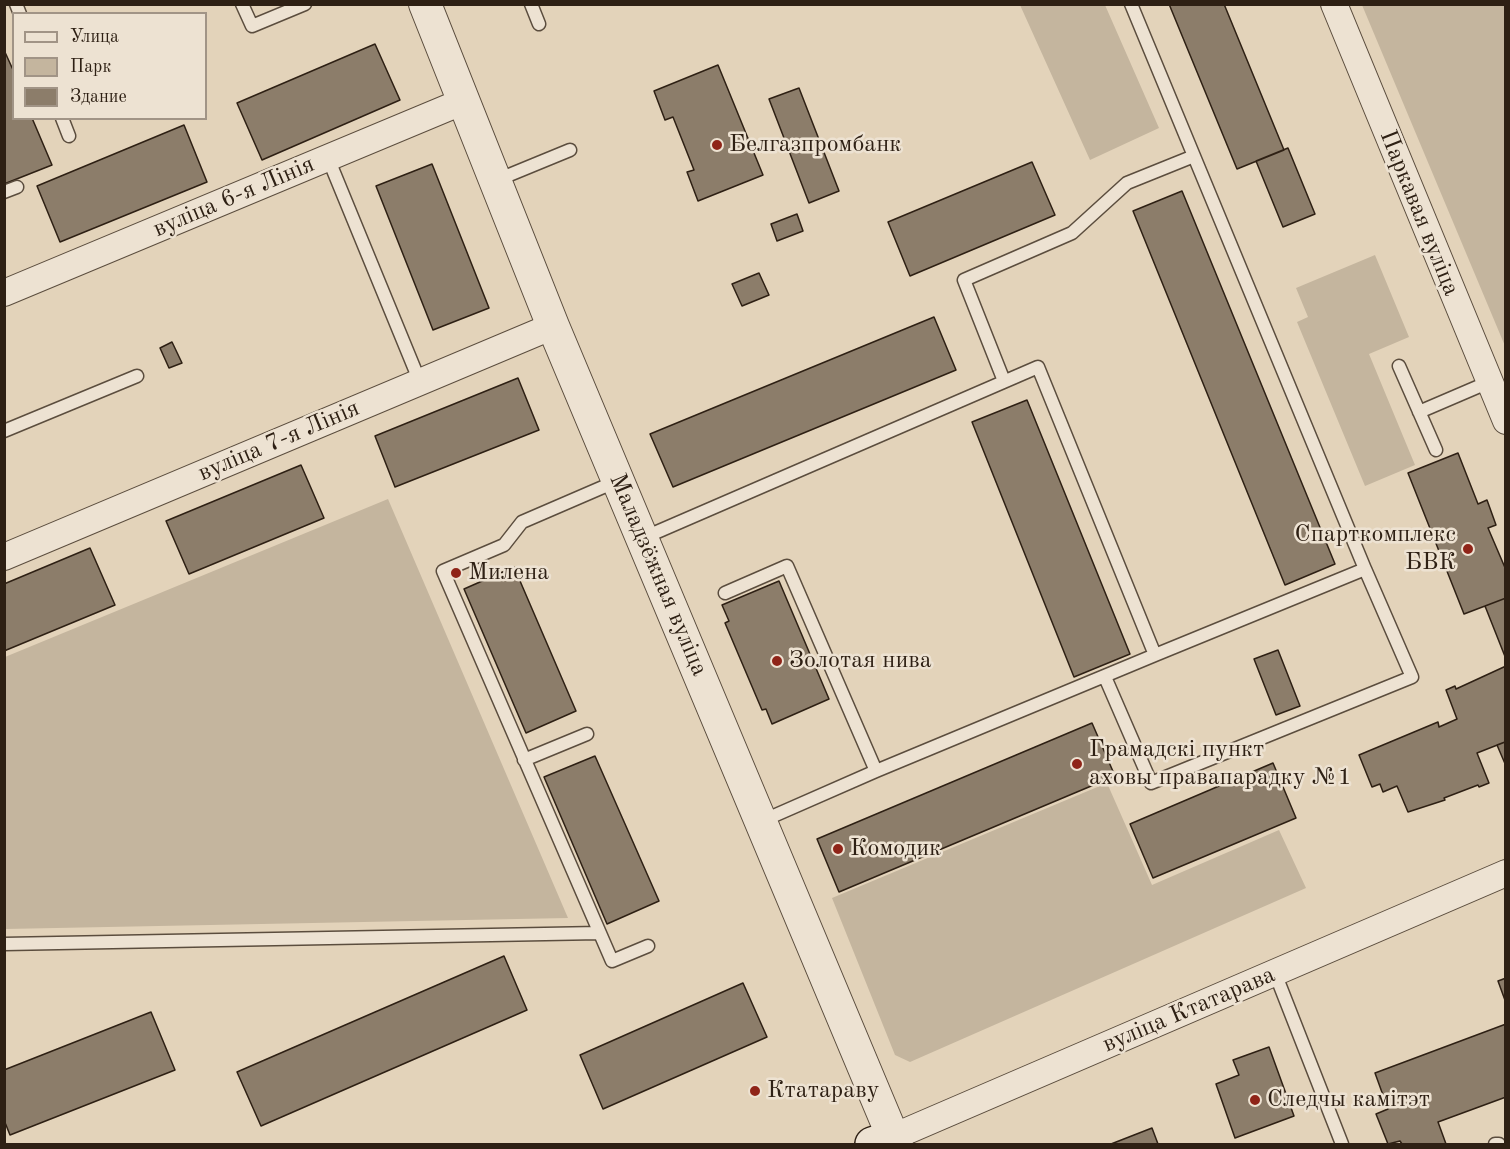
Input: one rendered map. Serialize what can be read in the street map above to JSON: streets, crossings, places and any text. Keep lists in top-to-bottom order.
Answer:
{
  "streets": {
    "street": [
      "вуліца 6-я Лінія",
      "Паркавая вуліца",
      "вуліца 7-я Лінія",
      "Маладзёжная вуліца",
      "вуліца Ктатарава"
    ]
  },
  "crossings": [
    ["вуліца 6-я Лінія", "Маладзёжная вуліца"],
    ["вуліца 7-я Лінія", "Маладзёжная вуліца"],
    ["Маладзёжная вуліца", "вуліца Ктатарава"]
  ],
  "places": [
    "Белгазпромбанк",
    "Спарткомплекс БВК",
    "Милена",
    "Золотая нива",
    "Грамадскі пункт аховы правапарадку №1",
    "Комодик",
    "Ктатараву",
    "Следчы камітэт"
  ],
  "legend": ["Улица", "Парк", "Здание"]
}
